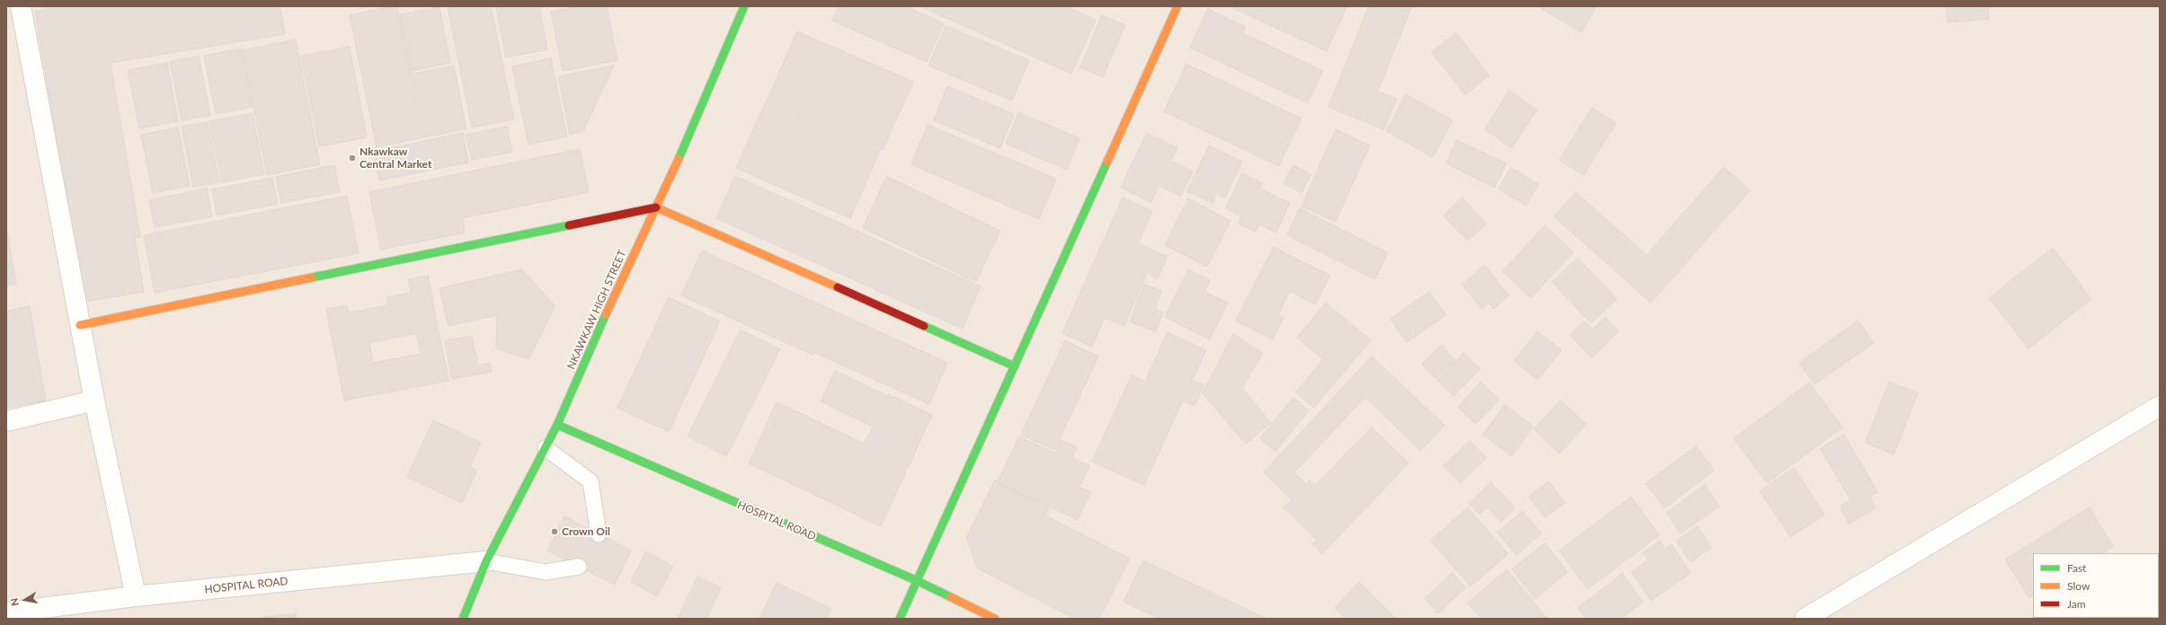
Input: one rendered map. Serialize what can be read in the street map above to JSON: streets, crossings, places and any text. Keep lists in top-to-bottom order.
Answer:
{
  "streets": {
    "street": ["NKAWKAW HIGH STREET", "HOSPITAL ROAD"]
  },
  "crossings": [
    ["NKAWKAW HIGH STREET", "HOSPITAL ROAD"]
  ],
  "places": ["Nkawkaw Central Market", "Crown Oil"],
  "legend": ["Fast", "Slow", "Jam"],
  "north": "left"
}
